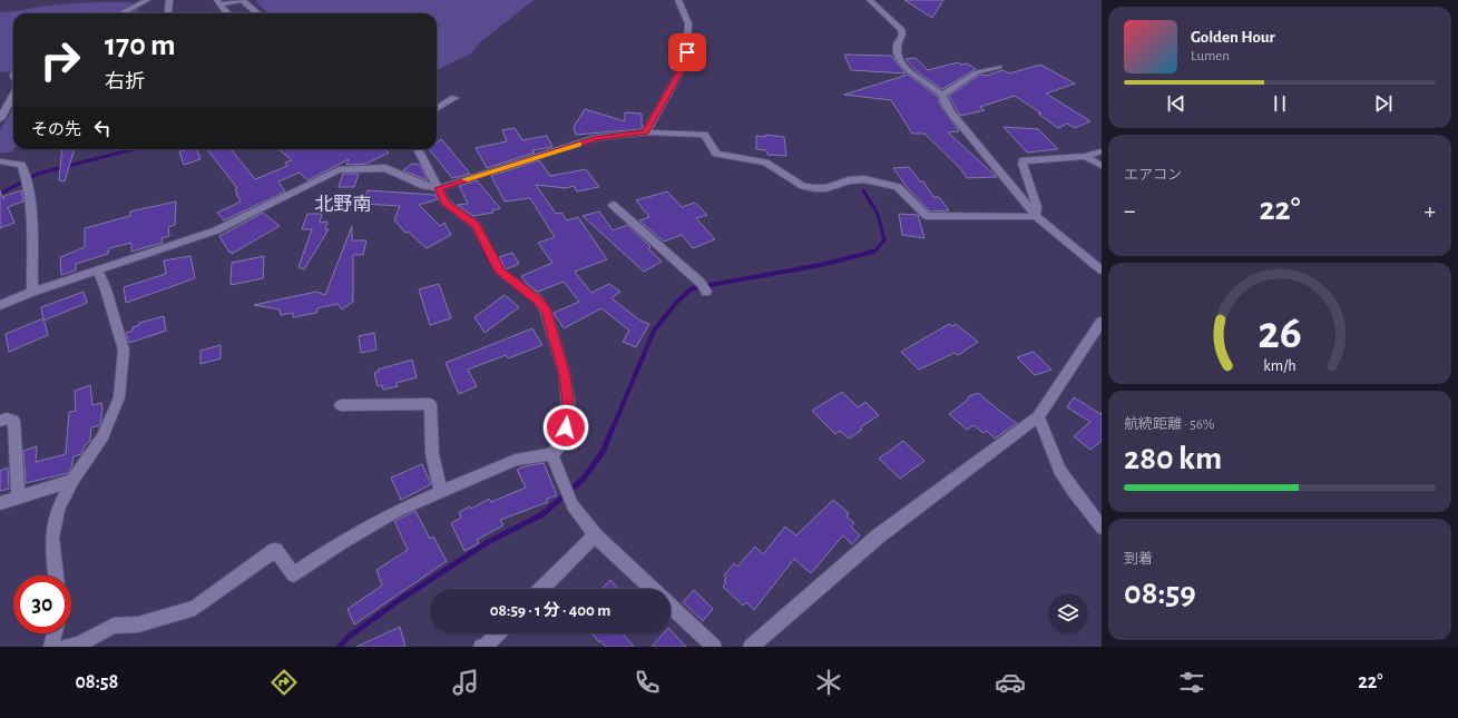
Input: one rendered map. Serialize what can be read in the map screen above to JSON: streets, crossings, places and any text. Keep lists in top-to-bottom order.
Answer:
{
  "districts": ["北野南"],
  "page": {
    "turn": ["170 m", "右折"],
    "song": ["Golden Hour", "Lumen"],
    "then": "その先",
    "tile": [
      "エアコン",
      ["航続距離 · 56%", "280 km"],
      ["到着", "08:59"]
    ],
    "heat": ["−", "22°", "+"],
    "limit": "30",
    "trip": "08:59 · 1 分 · 400 m",
    "tabs": ["08:58", "22°"],
    "gauge": ["26", "km/h"]
  }
}
